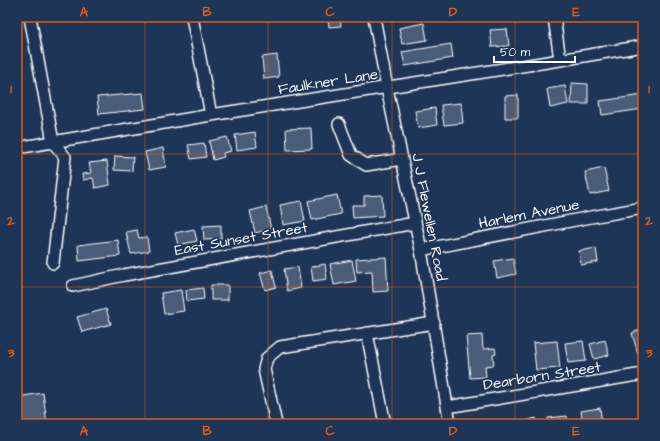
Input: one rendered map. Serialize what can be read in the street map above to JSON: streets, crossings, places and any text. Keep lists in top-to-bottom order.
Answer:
{
  "streets": {
    "street": [
      "Faulkner Lane",
      "Harlem Avenue",
      "J J Flewellen Road",
      "East Sunset Street",
      "Dearborn Street"
    ]
  },
  "crossings": [
    ["Faulkner Lane", "J J Flewellen Road"],
    ["Harlem Avenue", "J J Flewellen Road"],
    ["J J Flewellen Road", "East Sunset Street"],
    ["J J Flewellen Road", "Dearborn Street"]
  ],
  "scale_bar": "50 m",
  "grid": {
    "columns": [
      "A",
      "B",
      "C",
      "D",
      "E"
    ],
    "rows": ["1", "2", "3"]
  }
}
